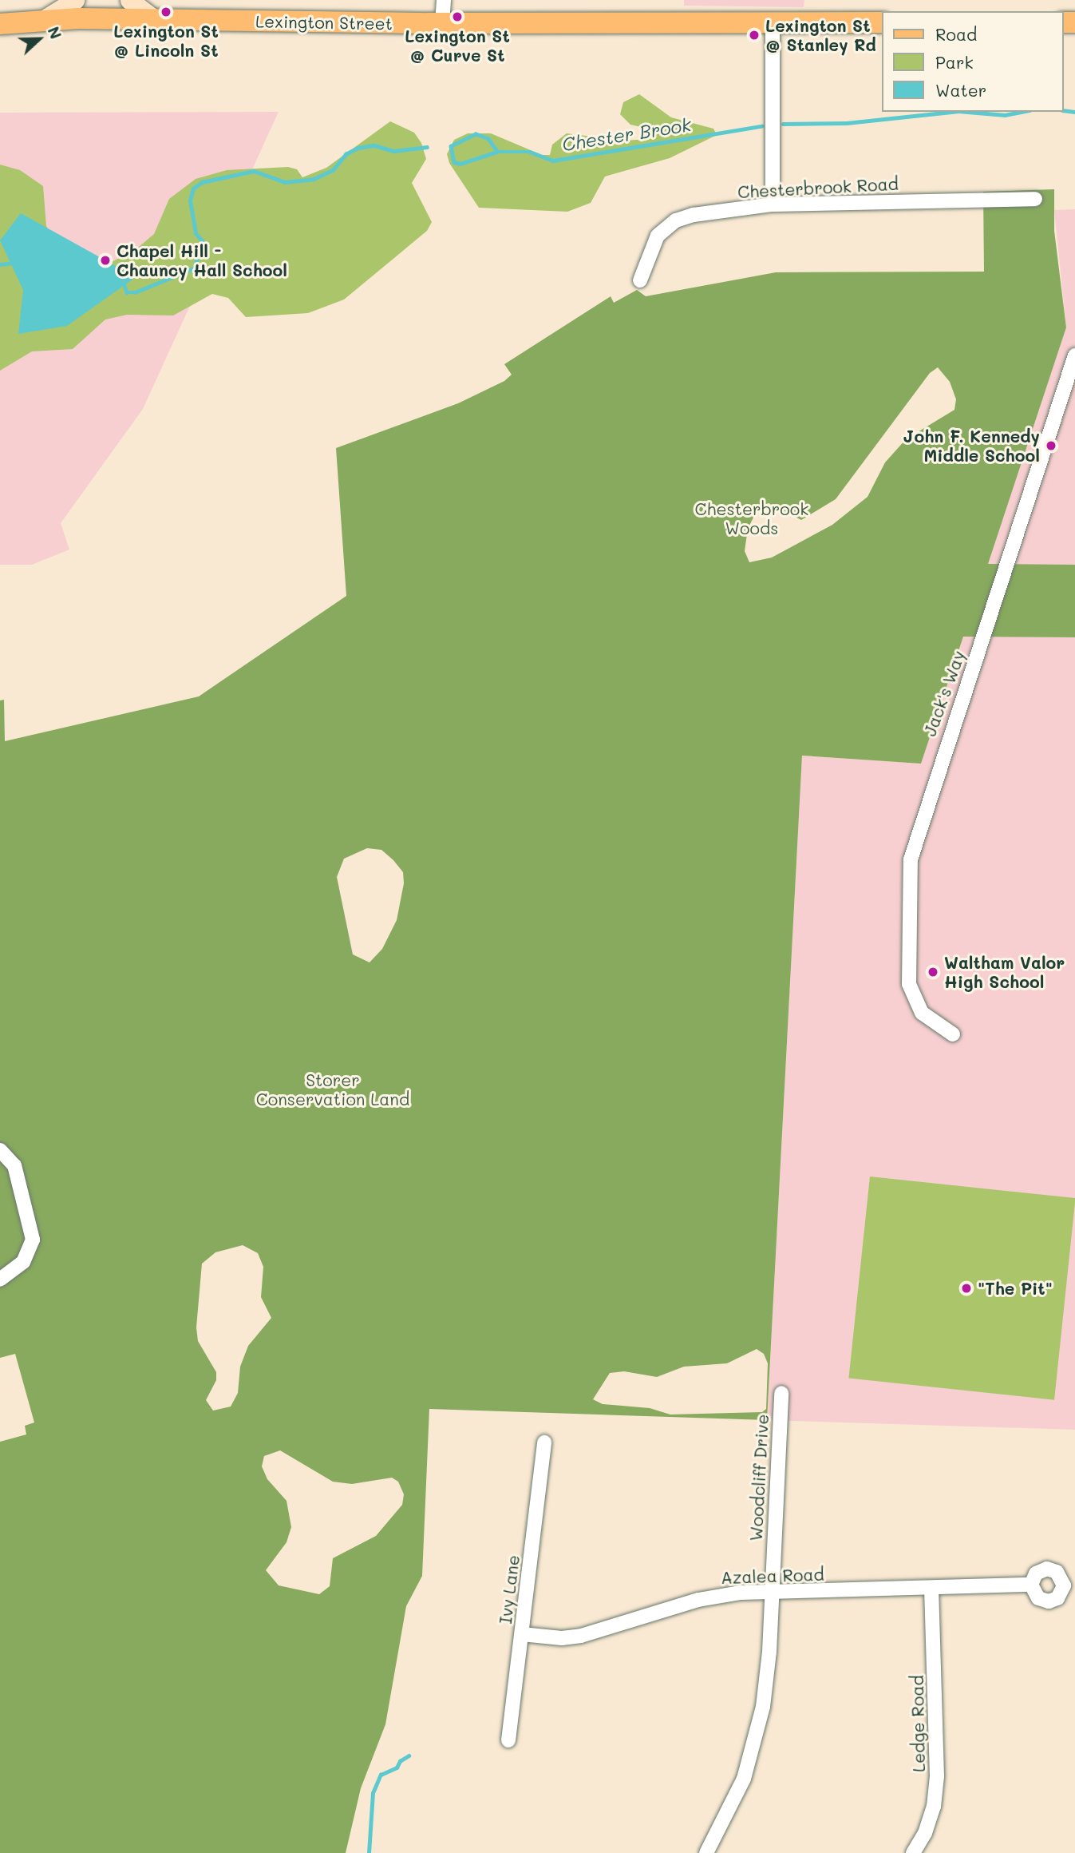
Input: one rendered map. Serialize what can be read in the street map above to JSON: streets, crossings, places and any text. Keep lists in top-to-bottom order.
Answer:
{
  "streets": {
    "main road": ["Lexington Street"],
    "street": [
      "Chesterbrook Road",
      "Jack's Way",
      "Woodcliff Drive",
      "Azalea Road",
      "Ivy Lane",
      "Ledge Road"
    ]
  },
  "crossings": [
    ["Woodcliff Drive", "Azalea Road"],
    ["Azalea Road", "Ivy Lane"],
    ["Azalea Road", "Ledge Road"]
  ],
  "water": ["Chester Brook"],
  "parks": ["Chesterbrook Woods", "Storer Conservation Land"],
  "places": [
    "Lexington St @ Lincoln St",
    "Lexington St @ Curve St",
    "Lexington St @ Stanley Rd",
    "Chapel Hill - Chauncy Hall School",
    "John F. Kennedy Middle School",
    "Waltham Valor High School",
    "\"The Pit\""
  ],
  "legend": ["Road", "Park", "Water"],
  "north": "right"
}
